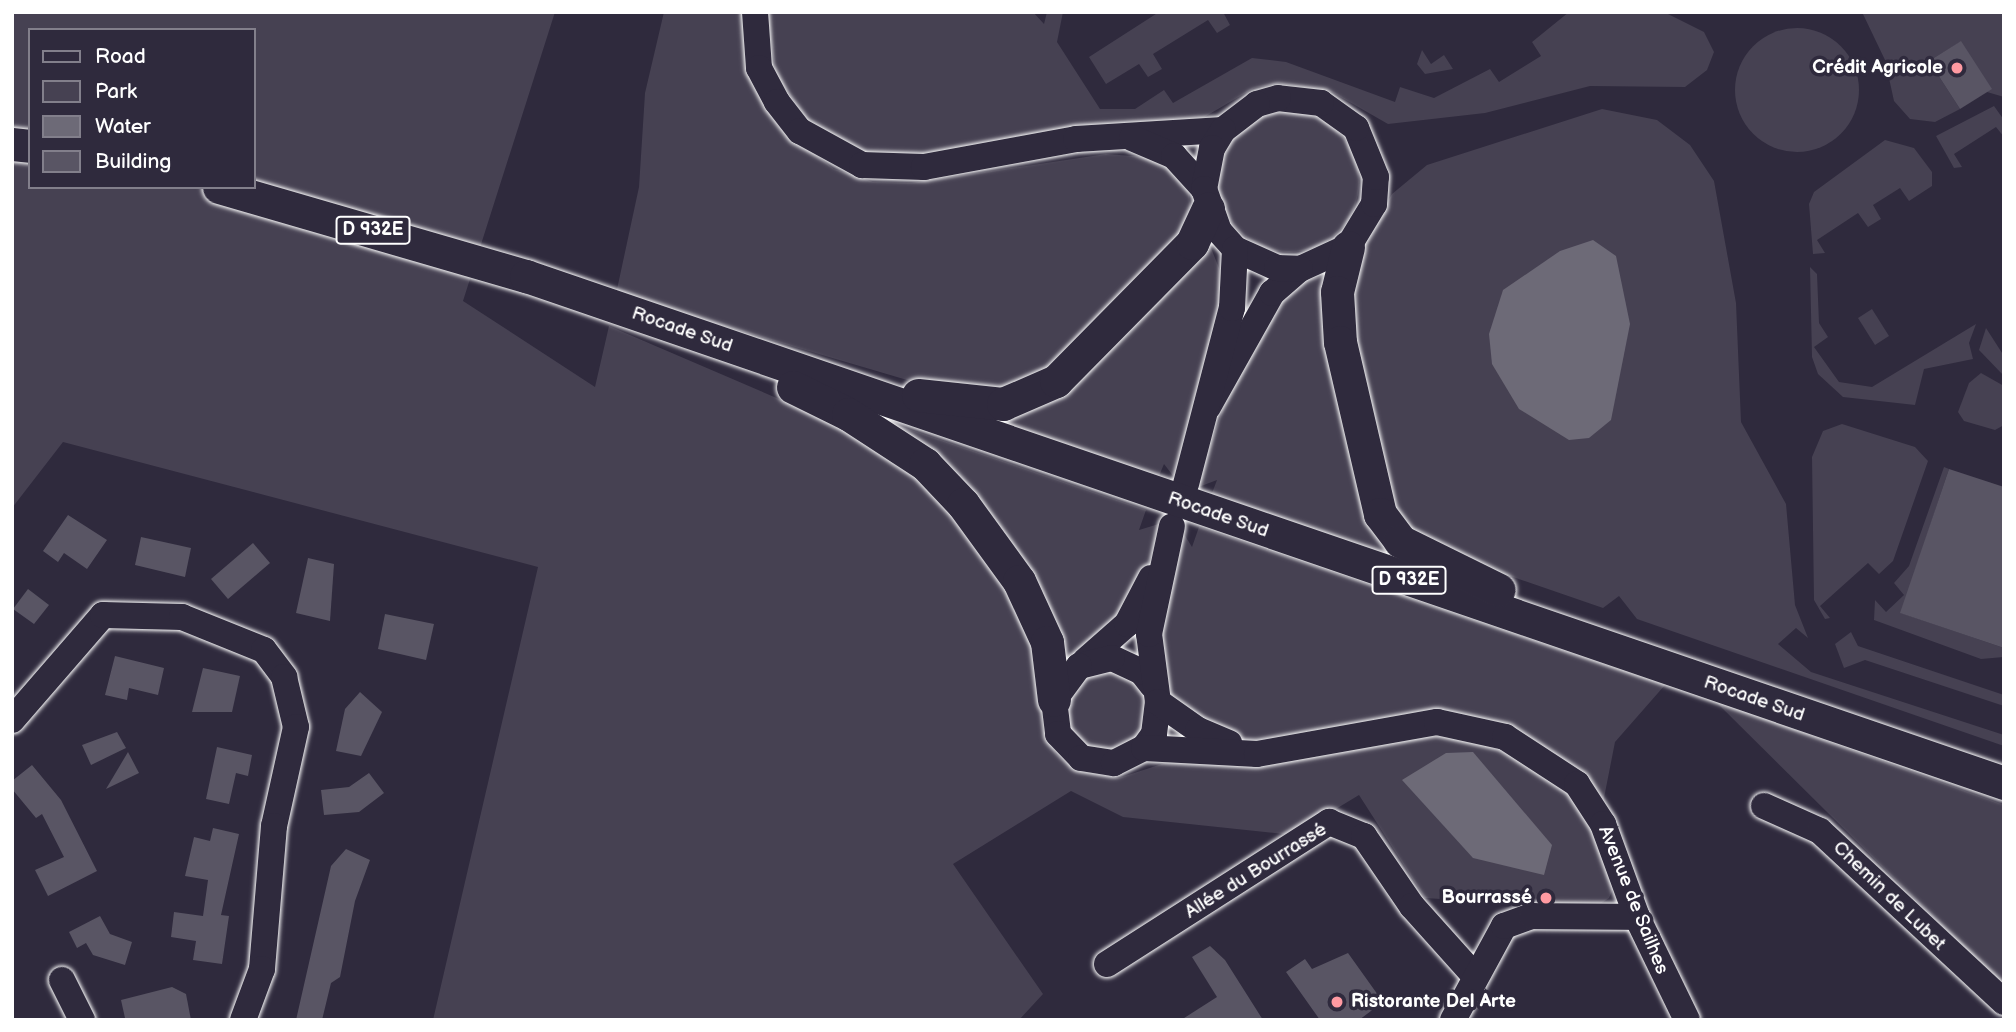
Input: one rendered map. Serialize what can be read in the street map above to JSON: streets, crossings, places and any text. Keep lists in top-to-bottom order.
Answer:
{
  "streets": {
    "main road": ["D 932E", "Rocade Sud"],
    "street": ["Allée du Bourrassé", "Chemin de Lubet", "Avenue de Sailhes"]
  },
  "places": ["Crédit Agricole", "Bourrassé", "Ristorante Del Arte"],
  "legend": [
    "Road",
    "Park",
    "Water",
    "Building"
  ]
}
